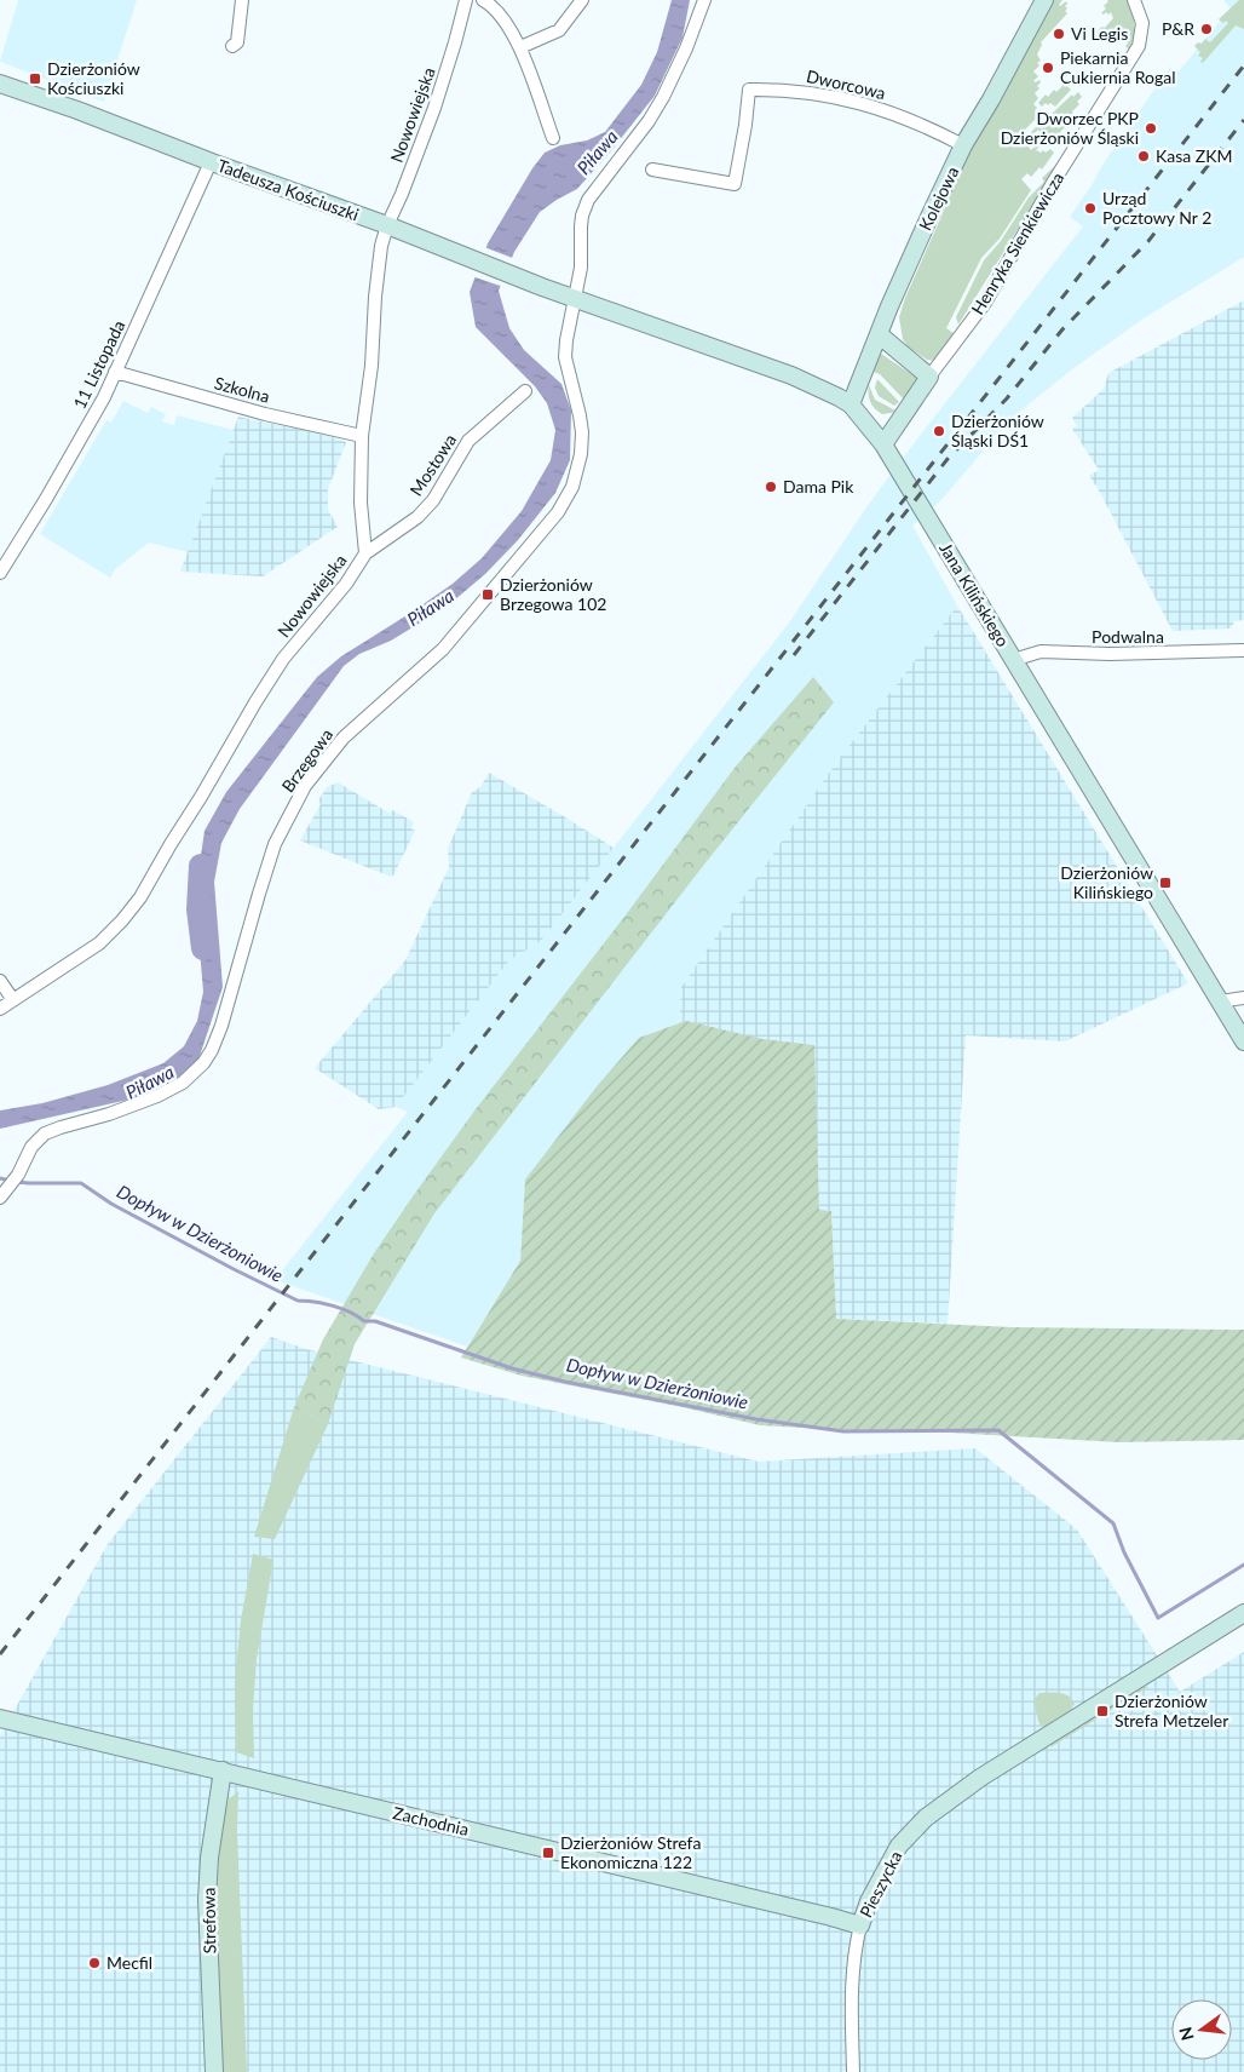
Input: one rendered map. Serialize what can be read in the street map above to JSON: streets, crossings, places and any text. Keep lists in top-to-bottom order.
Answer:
{
  "streets": {
    "street": [
      "Dworcowa",
      "Nowowiejska",
      "Tadeusza Kościuszki",
      "Kolejowa",
      "Henryka Sienkiewicza",
      "11 Listopada",
      "Szkolna",
      "Mostowa",
      "Jana Kilińskiego",
      "Podwalna",
      "Brzegowa",
      "Zachodnia",
      "Pieszycka",
      "Strefowa"
    ]
  },
  "crossings": [
    ["Dworcowa", "Kolejowa"],
    ["Nowowiejska", "Tadeusza Kościuszki"],
    ["Nowowiejska", "Szkolna"],
    ["Nowowiejska", "Mostowa"],
    ["Tadeusza Kościuszki", "11 Listopada"],
    ["Tadeusza Kościuszki", "Jana Kilińskiego"],
    ["Tadeusza Kościuszki", "Brzegowa"],
    ["Kolejowa", "Jana Kilińskiego"],
    ["Henryka Sienkiewicza", "Jana Kilińskiego"],
    ["11 Listopada", "Szkolna"],
    ["Jana Kilińskiego", "Podwalna"],
    ["Jana Kilińskiego", "Brzegowa"],
    ["Zachodnia", "Pieszycka"],
    ["Zachodnia", "Strefowa"]
  ],
  "water": ["Piława", "Dopływ w Dzierżoniowie"],
  "places": {
    "other": [
      "P&R",
      "Vi Legis",
      "Piekarnia Cukiernia Rogal",
      "Dworzec PKP Dzierżoniów Śląski",
      "Kasa ZKM",
      "Urząd Pocztowy Nr 2",
      "Dzierżoniów Śląski DŚ1",
      "Dama Pik",
      "Mecfil"
    ],
    "transit": [
      "Dzierżoniów Kościuszki",
      "Dzierżoniów Brzegowa 102",
      "Dzierżoniów Kilińskiego",
      "Dzierżoniów Strefa Metzeler",
      "Dzierżoniów Strefa Ekonomiczna 122"
    ]
  },
  "north": "left"
}
